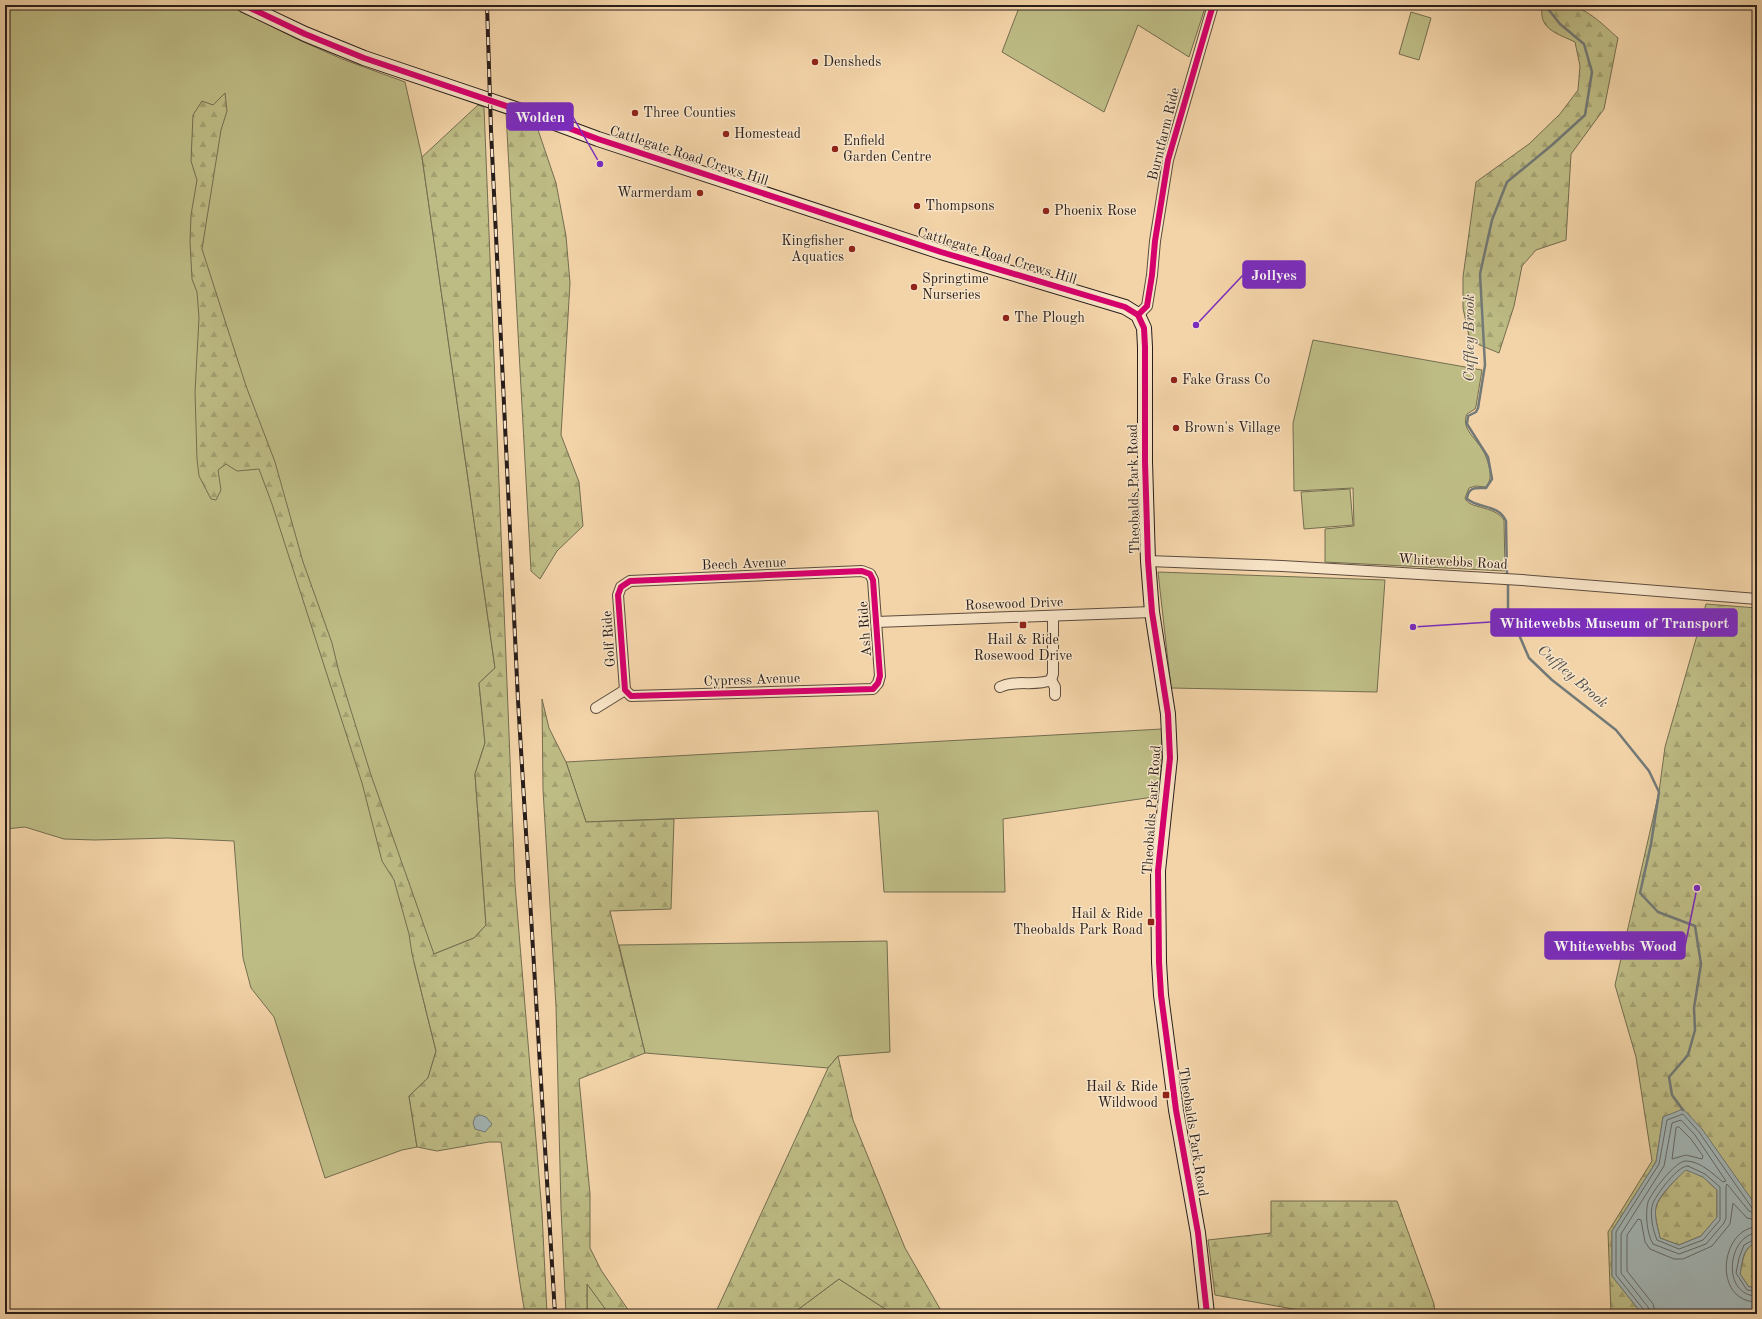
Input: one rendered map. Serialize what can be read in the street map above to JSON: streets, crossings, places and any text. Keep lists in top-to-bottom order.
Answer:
{
  "streets": {
    "street": [
      "Burntfarm Ride",
      "Cattlegate Road Crews Hill",
      "Theobalds Park Road",
      "Whitewebbs Road",
      "Beech Avenue",
      "Rosewood Drive",
      "Ash Ride",
      "Golf Ride",
      "Cypress Avenue"
    ]
  },
  "crossings": [
    ["Burntfarm Ride", "Cattlegate Road Crews Hill"],
    ["Burntfarm Ride", "Theobalds Park Road"],
    ["Cattlegate Road Crews Hill", "Theobalds Park Road"],
    ["Theobalds Park Road", "Whitewebbs Road"],
    ["Theobalds Park Road", "Rosewood Drive"],
    ["Beech Avenue", "Ash Ride"],
    ["Beech Avenue", "Golf Ride"],
    ["Rosewood Drive", "Ash Ride"],
    ["Ash Ride", "Cypress Avenue"],
    ["Golf Ride", "Cypress Avenue"]
  ],
  "water": ["Cuffley Brook"],
  "places": {
    "other": [
      "Densheds",
      "Three Counties",
      "Homestead",
      "Enfield Garden Centre",
      "Wolden",
      "Warmerdam",
      "Thompsons",
      "Phoenix Rose",
      "Kingfisher Aquatics",
      "Springtime Nurseries",
      "The Plough",
      "Jollyes",
      "Fake Grass Co",
      "Brown's Village",
      "Whitewebbs Museum of Transport",
      "Whitewebbs Wood"
    ],
    "transit": ["Hail & Ride Rosewood Drive", "Hail & Ride Theobalds Park Road", "Hail & Ride Wildwood"]
  }
}
